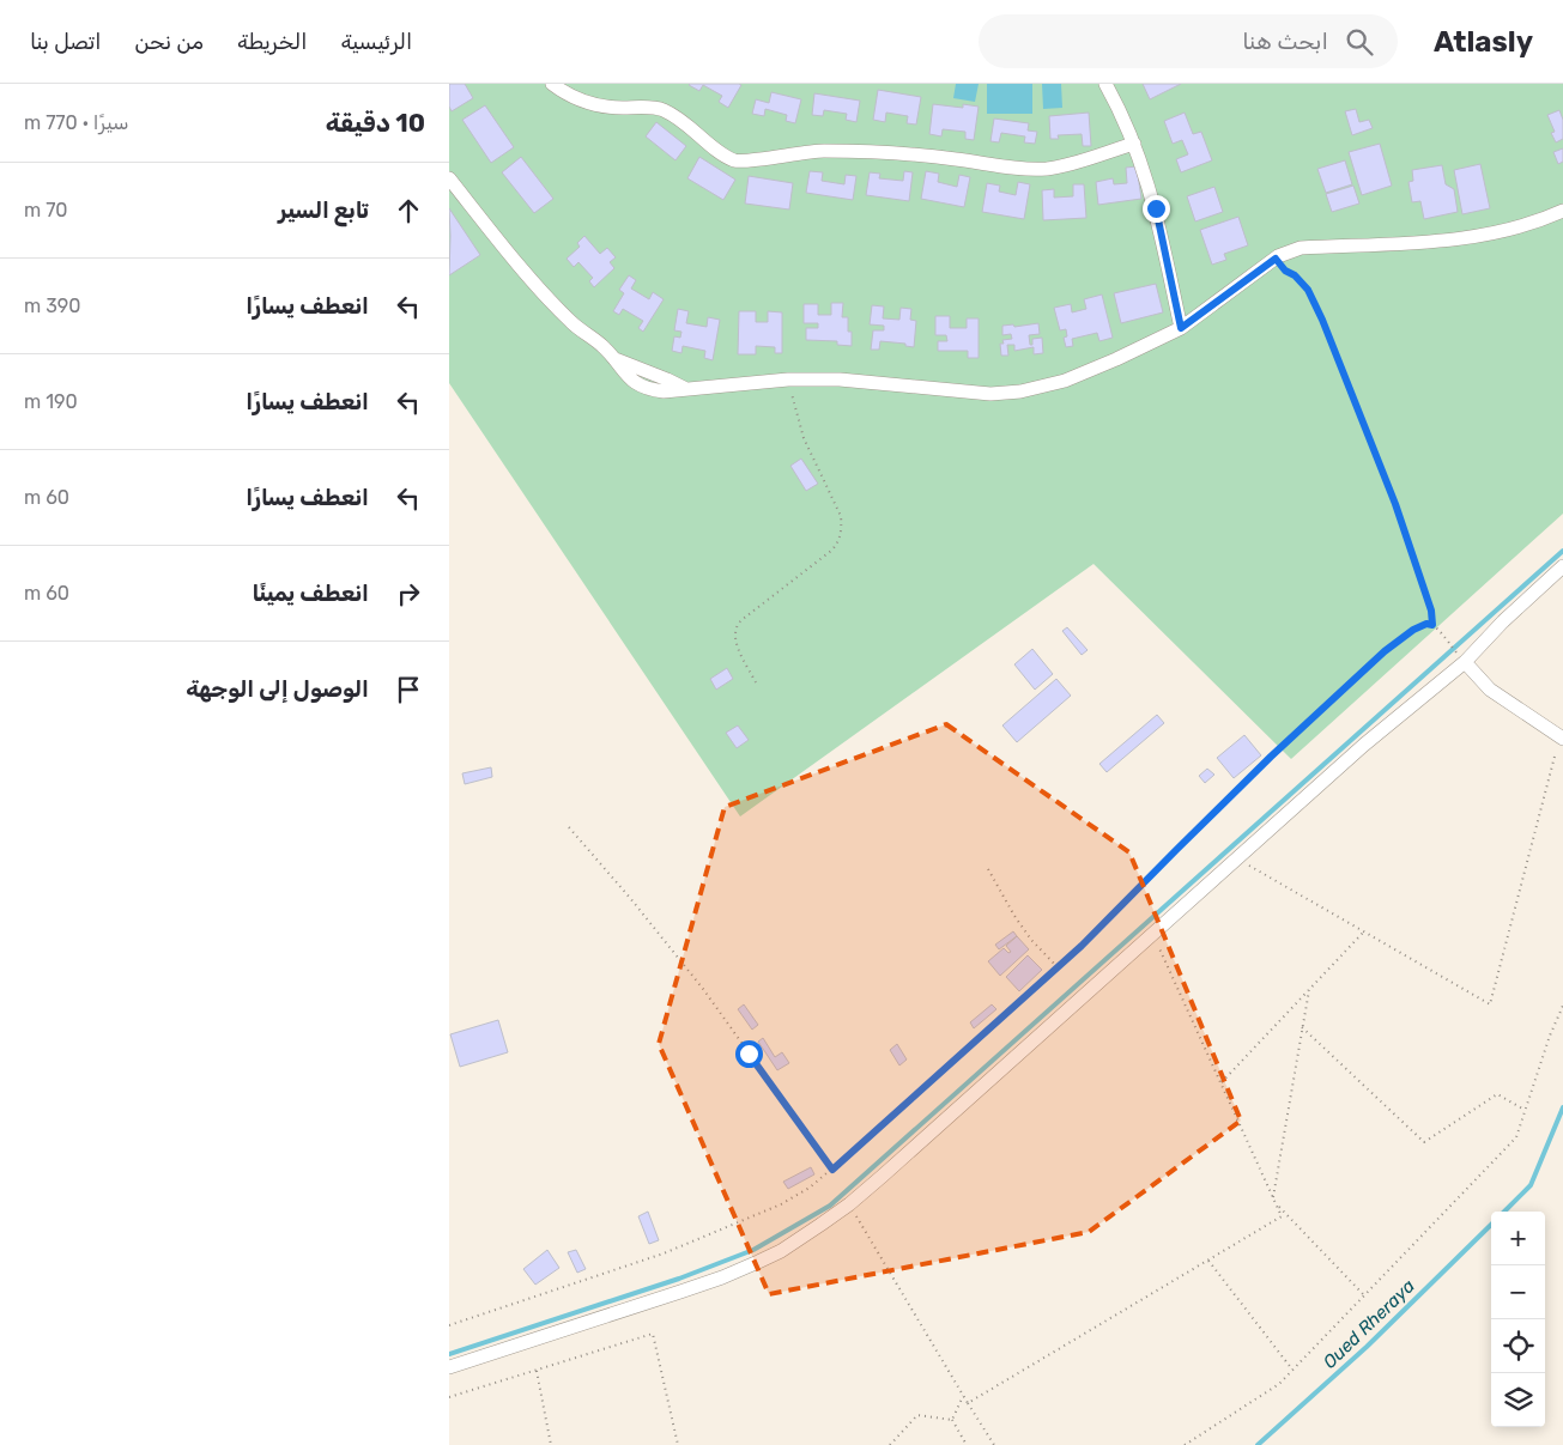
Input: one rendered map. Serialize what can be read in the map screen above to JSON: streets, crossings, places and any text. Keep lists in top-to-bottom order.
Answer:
{
  "water": ["Oued Rheraya"],
  "page": {
    "header": "Atlasly",
    "search": "ابحث هنا",
    "nav": [
      "الرئيسية",
      "الخريطة",
      "من نحن",
      "اتصل بنا"
    ],
    "heading": ["10 دقيقة", "سيرًا · 770 m"],
    "list": [
      ["تابع السير", "70 m"],
      ["انعطف يسارًا", "390 m"],
      ["انعطف يسارًا", "190 m"],
      ["انعطف يسارًا", "60 m"],
      ["انعطف يمينًا", "60 m"],
      "الوصول إلى الوجهة"
    ],
    "map_buttons": ["+", "−"]
  }
}
